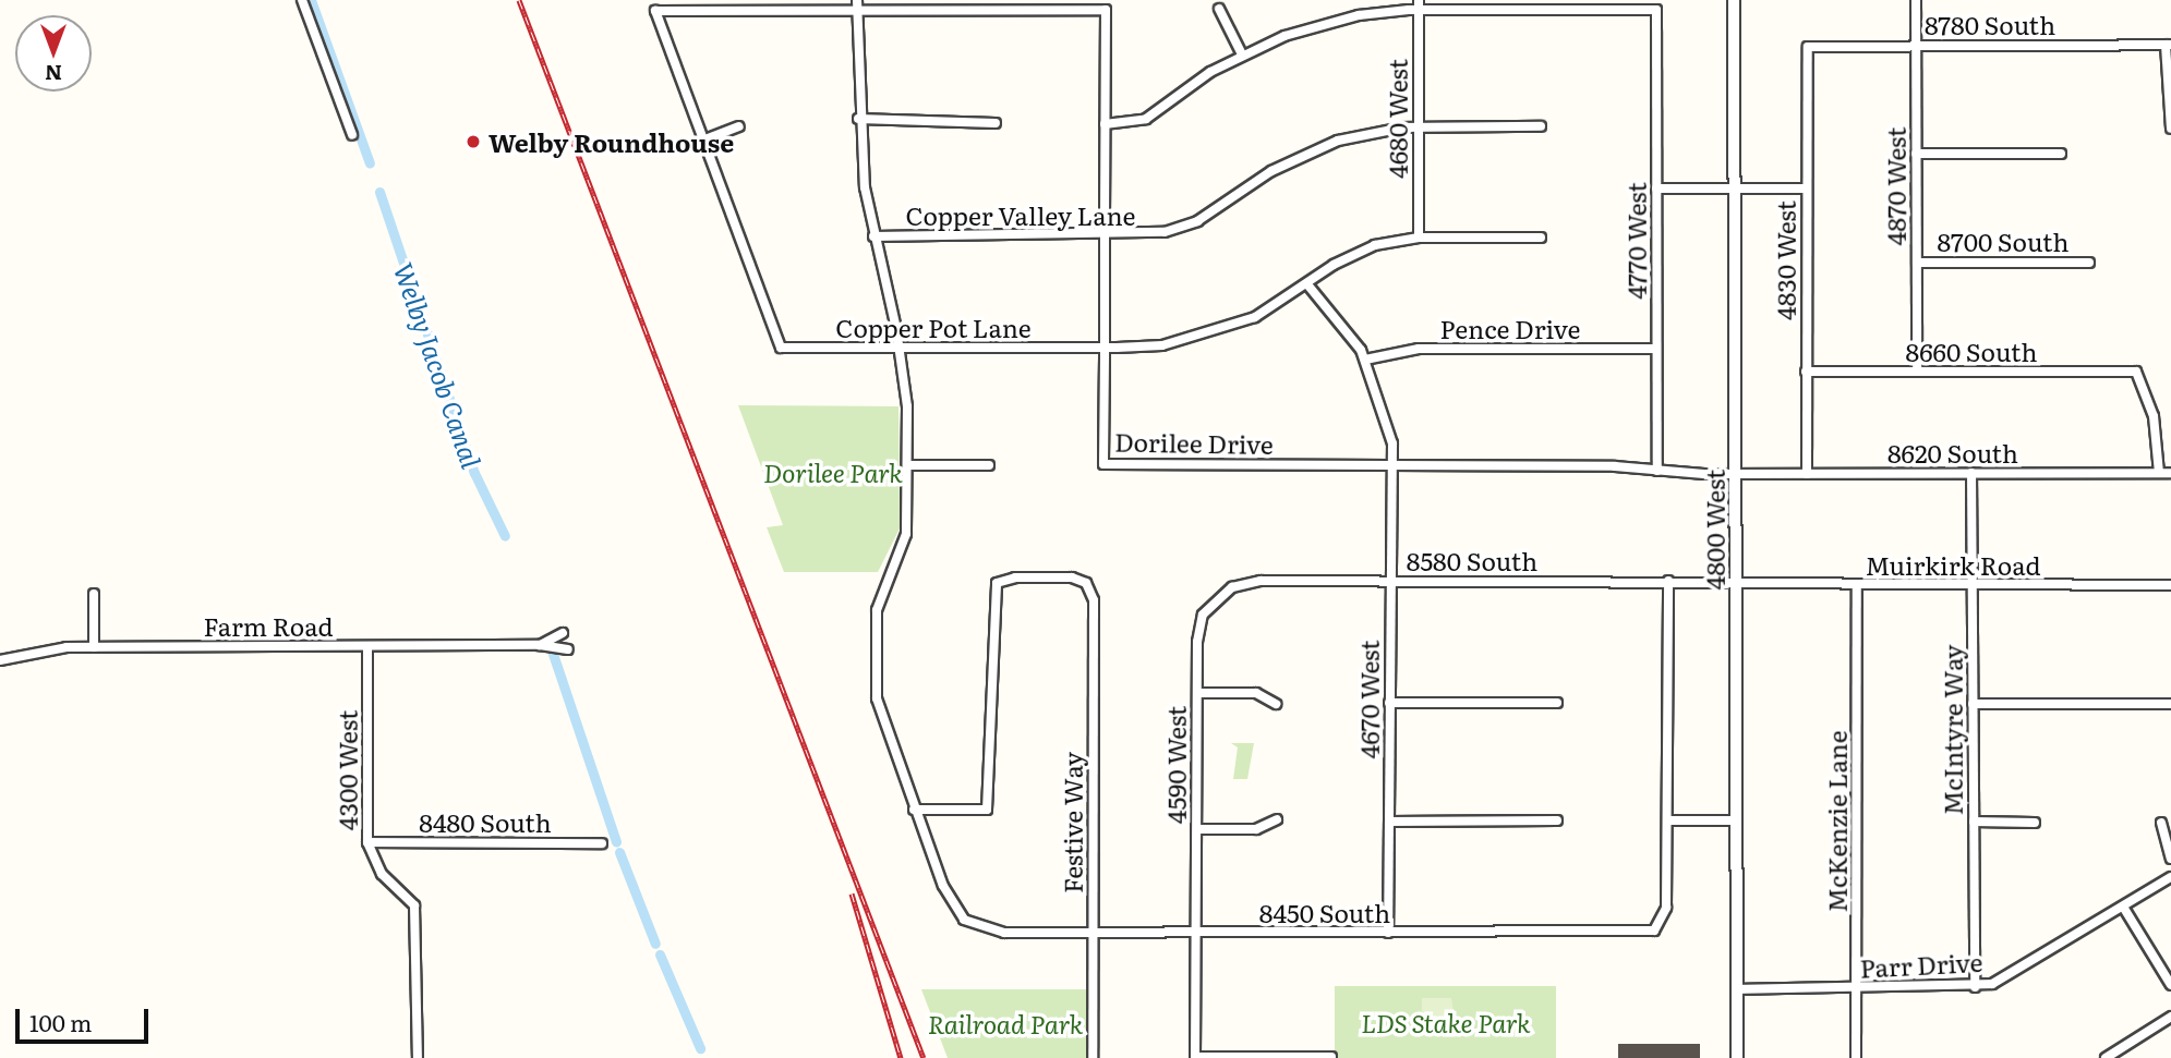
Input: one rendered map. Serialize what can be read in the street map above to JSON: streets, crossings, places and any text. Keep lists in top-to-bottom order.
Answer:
{
  "streets": {
    "street": [
      "8780 South",
      "4680 West",
      "4870 West",
      "Copper Valley Lane",
      "4770 West",
      "8700 South",
      "4830 West",
      "Copper Pot Lane",
      "Pence Drive",
      "8660 South",
      "Dorilee Drive",
      "8620 South",
      "4800 West",
      "8580 South",
      "Muirkirk Road",
      "Farm Road",
      "4670 West",
      "McIntyre Way",
      "4590 West",
      "4300 West",
      "8480 South",
      "McKenzie Lane",
      "Festive Way",
      "8450 South",
      "Parr Drive"
    ]
  },
  "crossings": [
    ["8780 South", "4870 West"],
    ["8780 South", "4830 West"],
    ["4680 West", "Copper Valley Lane"],
    ["4680 West", "4770 West"],
    ["4680 West", "Copper Pot Lane"],
    ["4870 West", "8700 South"],
    ["4870 West", "8660 South"],
    ["Copper Valley Lane", "Dorilee Drive"],
    ["4770 West", "Pence Drive"],
    ["4770 West", "Dorilee Drive"],
    ["4830 West", "8660 South"],
    ["4830 West", "8620 South"],
    ["Copper Pot Lane", "Dorilee Drive"],
    ["Copper Pot Lane", "4670 West"],
    ["Pence Drive", "4670 West"],
    ["8660 South", "8620 South"],
    ["Dorilee Drive", "8620 South"],
    ["Dorilee Drive", "4800 West"],
    ["Dorilee Drive", "4670 West"],
    ["8620 South", "4800 West"],
    ["8620 South", "McIntyre Way"],
    ["4800 West", "8580 South"],
    ["4800 West", "Muirkirk Road"],
    ["4800 West", "Parr Drive"],
    ["8580 South", "Muirkirk Road"],
    ["8580 South", "4670 West"],
    ["8580 South", "4590 West"],
    ["Muirkirk Road", "McIntyre Way"],
    ["Muirkirk Road", "McKenzie Lane"],
    ["Farm Road", "4300 West"],
    ["4670 West", "8450 South"],
    ["McIntyre Way", "Parr Drive"],
    ["4590 West", "8450 South"],
    ["4300 West", "8480 South"],
    ["McKenzie Lane", "Parr Drive"],
    ["Festive Way", "8450 South"]
  ],
  "water": ["Welby Jacob Canal"],
  "parks": ["Dorilee Park", "LDS Stake Park", "Railroad Park"],
  "places": ["Welby Roundhouse"],
  "scale_bar": "100 m",
  "north": "bottom"
}
